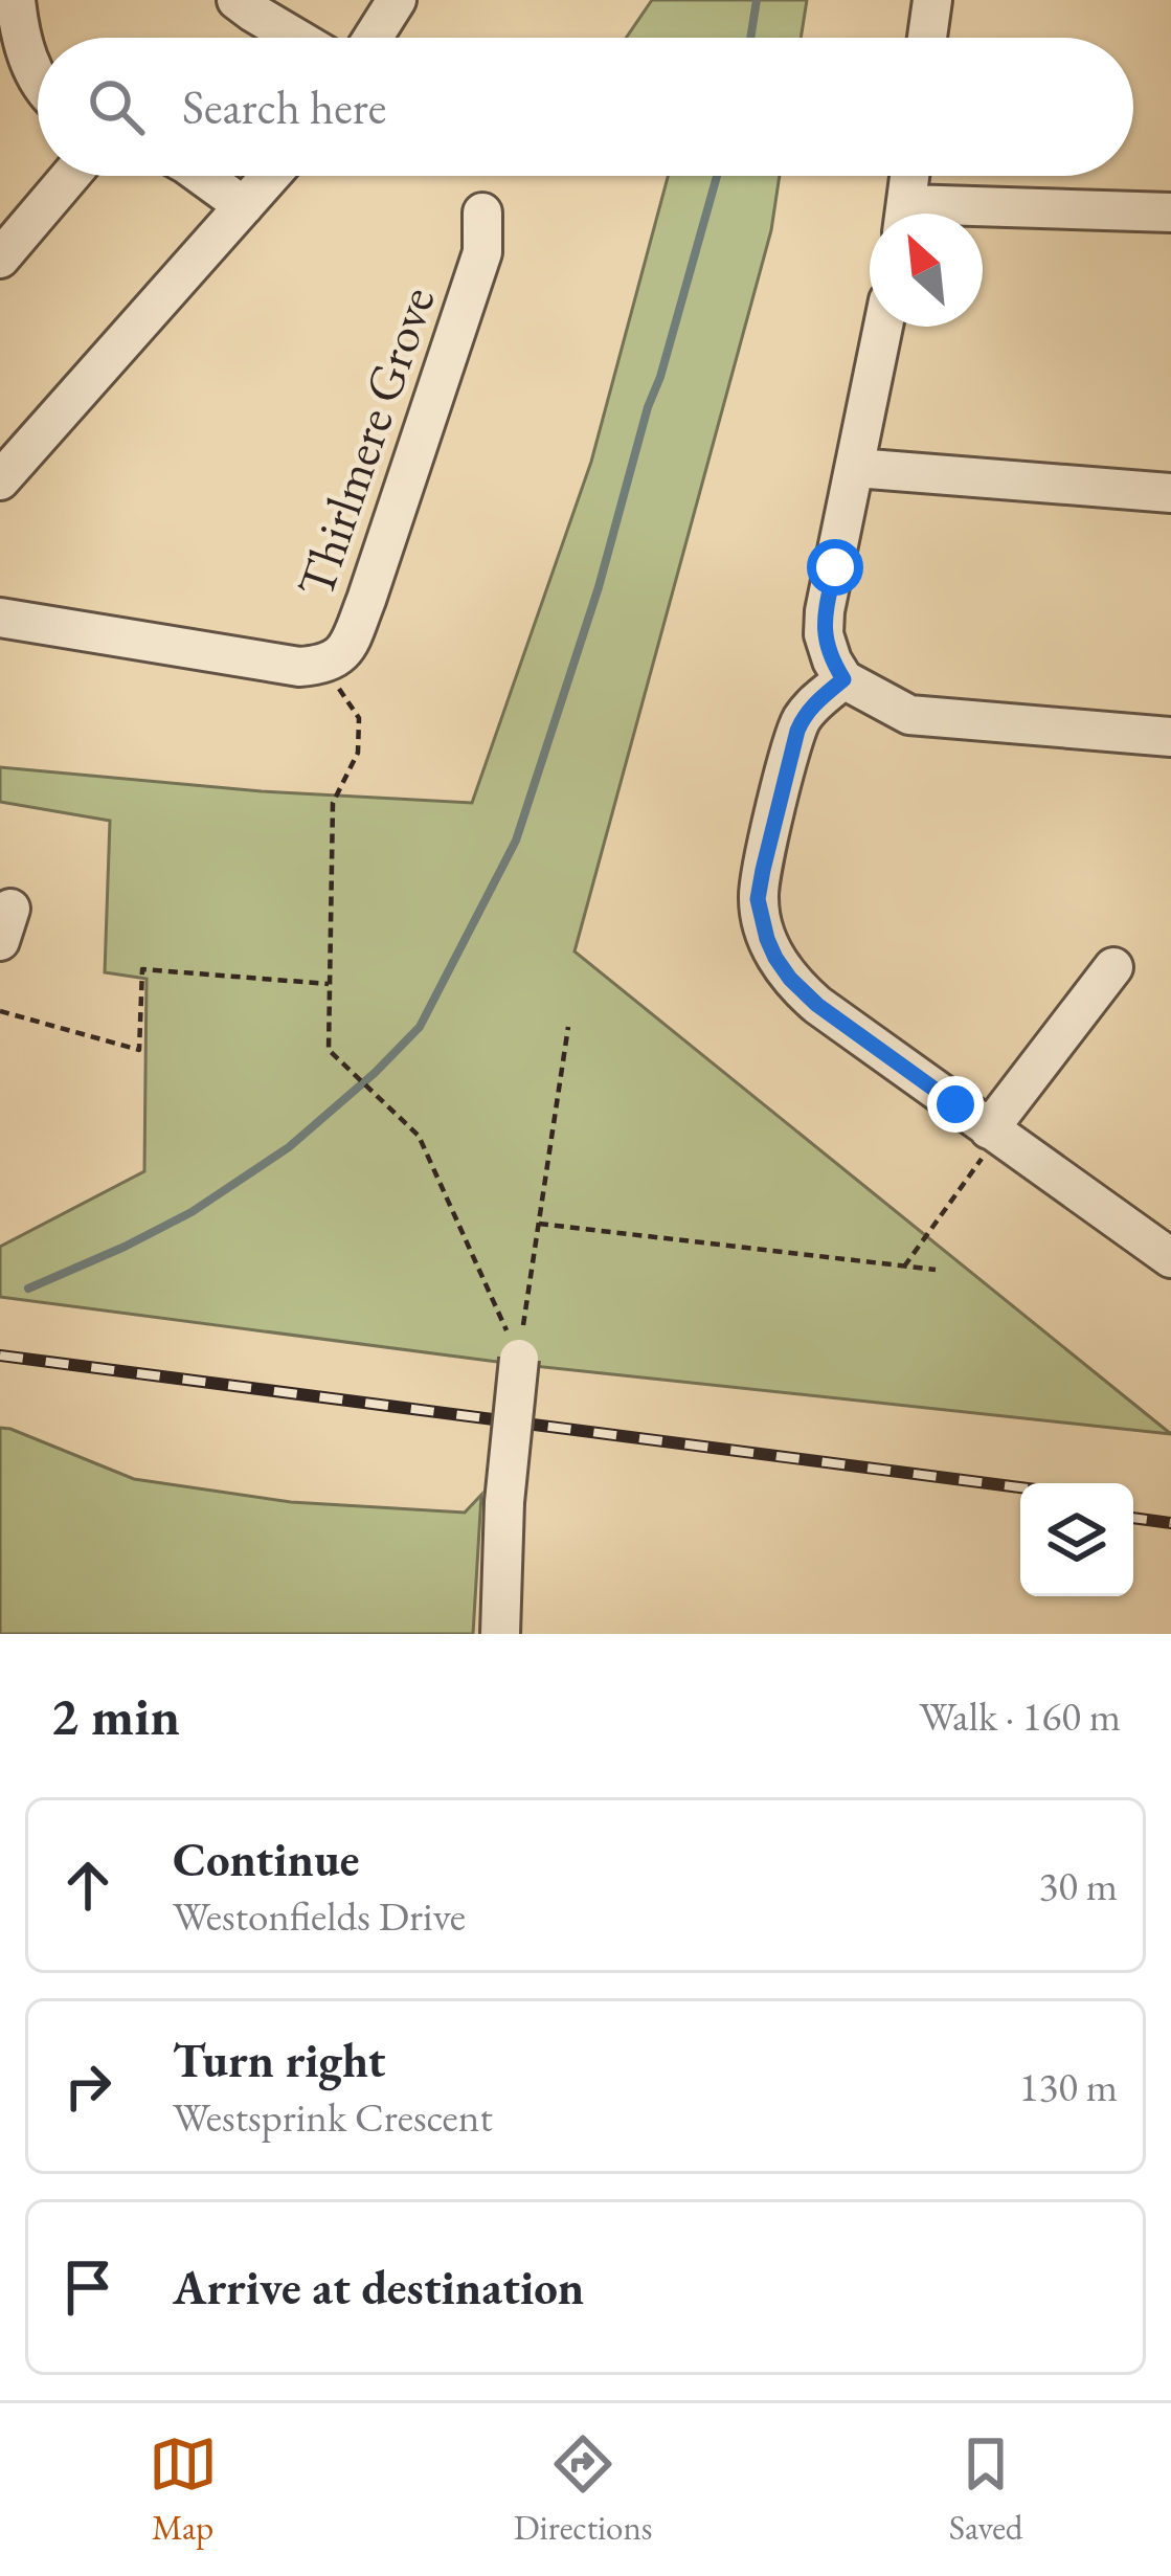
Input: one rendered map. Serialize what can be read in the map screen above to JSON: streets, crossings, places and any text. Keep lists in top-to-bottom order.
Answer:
{
  "streets": {
    "street": ["Thirlmere Grove"]
  },
  "north": "top left",
  "page": {
    "search": "Search here",
    "heading": ["2 min", "Walk · 160 m"],
    "list": [
      ["Continue", "Westonfields Drive", "30 m"],
      ["Turn right", "Westsprink Crescent", "130 m"],
      "Arrive at destination"
    ],
    "nav": ["Map", "Directions", "Saved"]
  }
}
